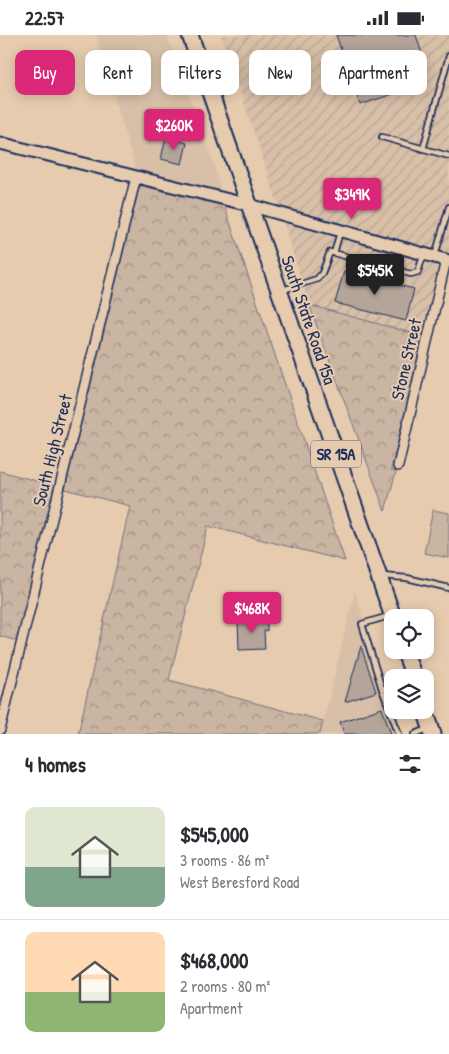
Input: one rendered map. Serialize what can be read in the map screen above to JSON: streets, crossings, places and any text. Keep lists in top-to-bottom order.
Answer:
{
  "streets": {
    "highway": ["South State Road 15a", "SR 15A"],
    "street": ["Stone Street", "South High Street"]
  },
  "page": {
    "status": "22:57",
    "chip": [
      "Buy",
      "Rent",
      "Filters",
      "New",
      "Apartment"
    ],
    "price": [
      "$260K",
      "$349K",
      "$545K",
      "$468K"
    ],
    "heading": "4 homes",
    "list": [
      {
        "name": "$545,000",
        "note": "3 rooms · 86 m² · West Beresford Road"
      },
      {
        "name": "$468,000",
        "note": "2 rooms · 80 m² · Apartment"
      }
    ]
  }
}
